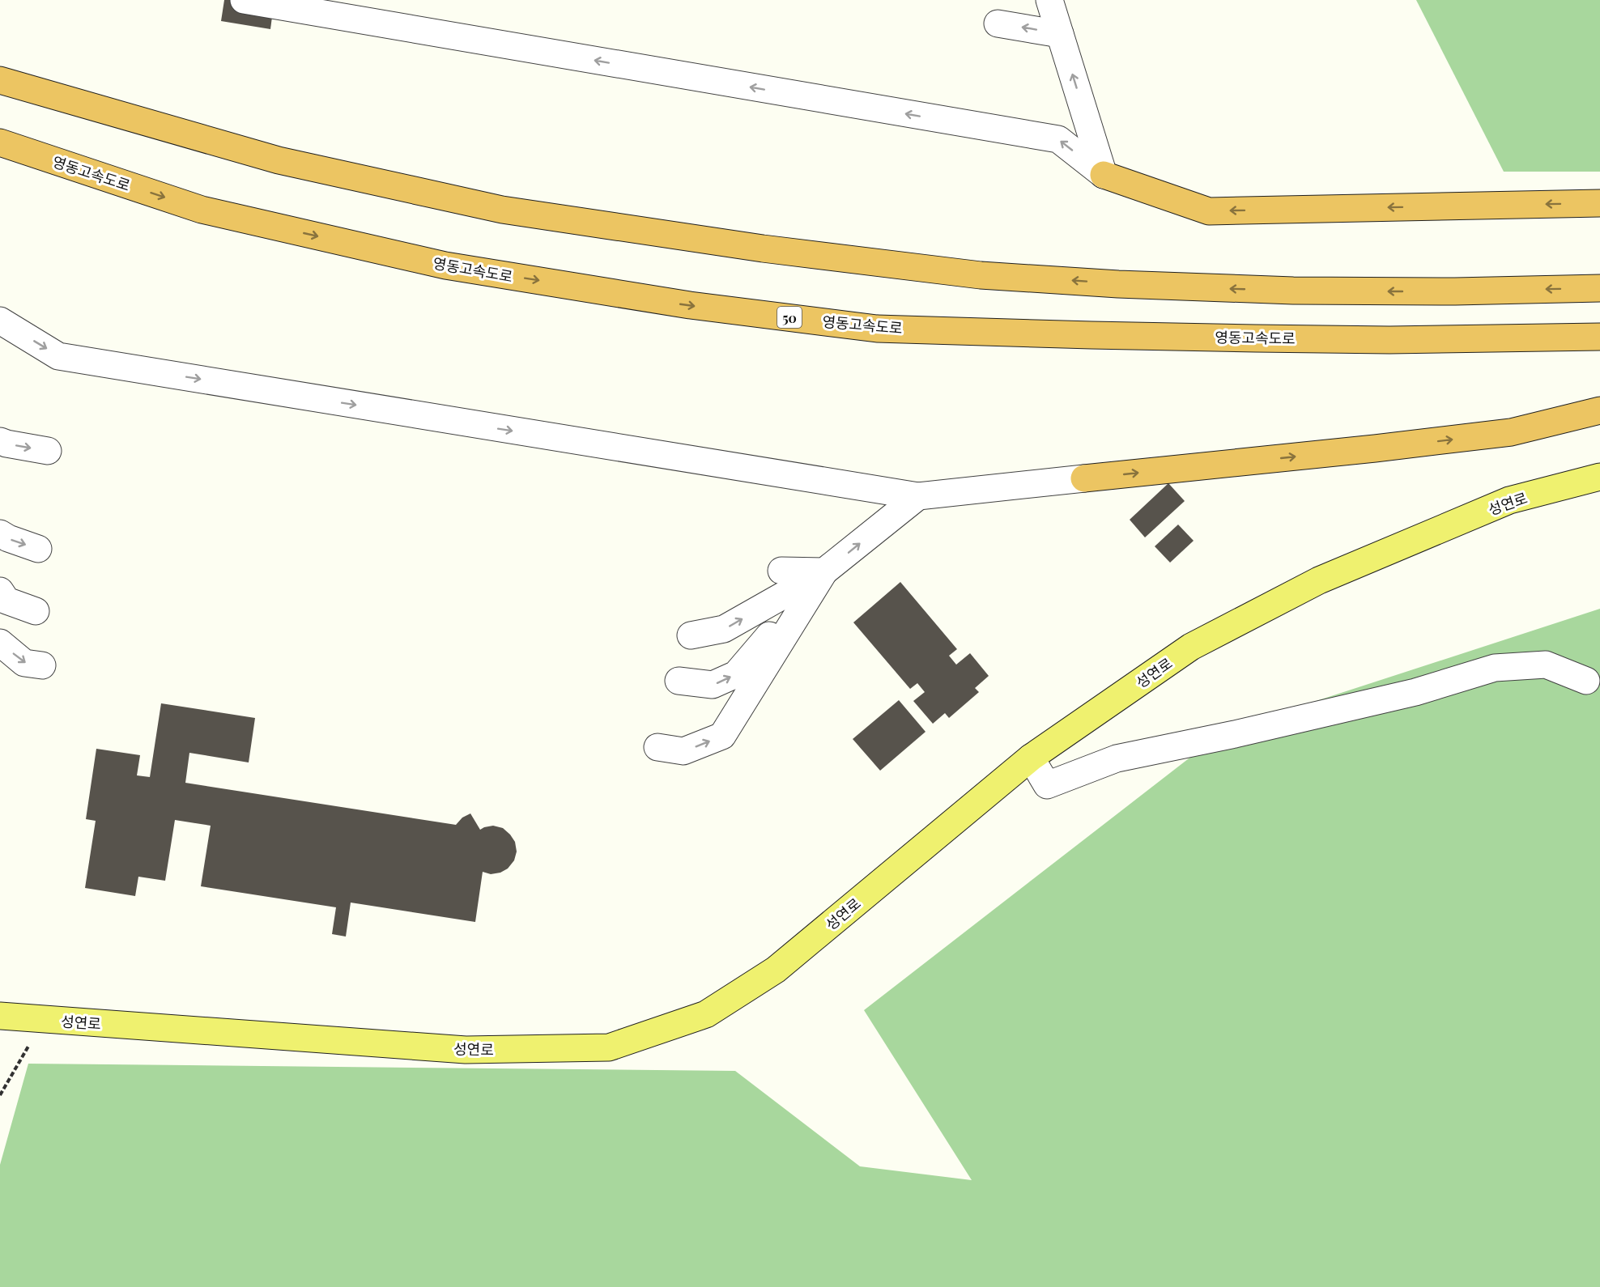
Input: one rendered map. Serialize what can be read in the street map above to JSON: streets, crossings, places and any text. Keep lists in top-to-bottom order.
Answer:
{
  "streets": {
    "highway": ["영동고속도로", "50"],
    "main road": ["성연로"]
  }
}
